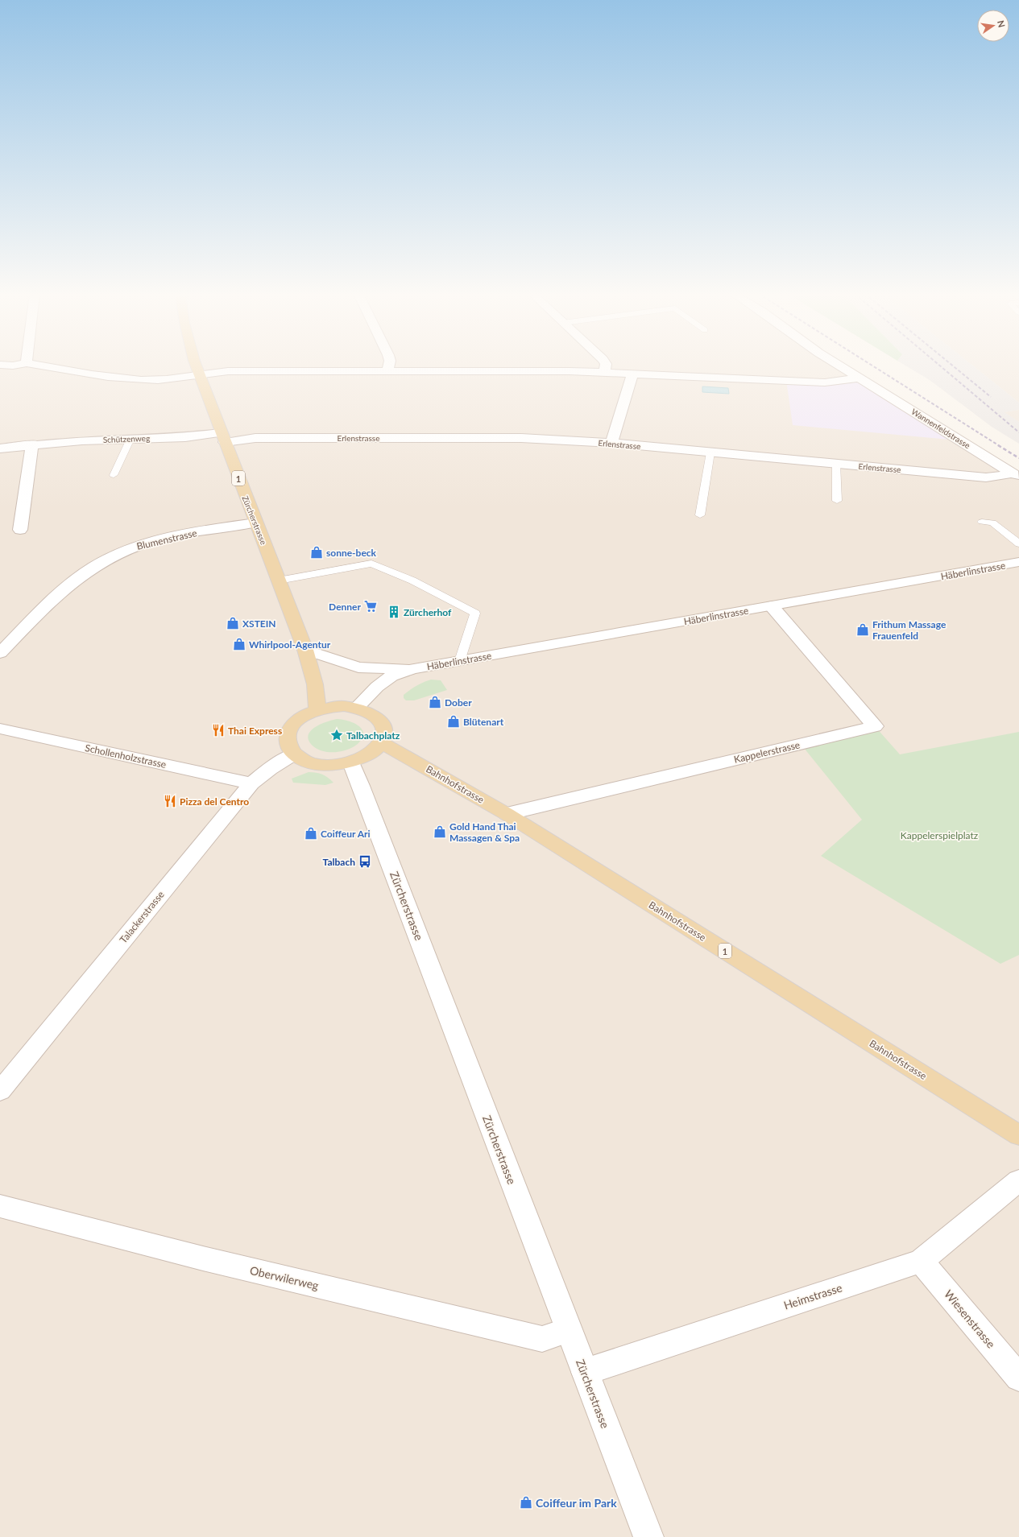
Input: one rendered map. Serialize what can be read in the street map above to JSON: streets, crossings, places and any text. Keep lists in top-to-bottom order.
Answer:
{
  "streets": {
    "main road": ["1", "Zürcherstrasse", "Bahnhofstrasse"],
    "street": [
      "Wannenfeldstrasse",
      "Erlenstrasse",
      "Schützenweg",
      "Blumenstrasse",
      "Häberlinstrasse",
      "Kappelerstrasse",
      "Schollenholzstrasse",
      "Talackerstrasse",
      "Oberwilerweg",
      "Heimstrasse",
      "Wiesenstrasse"
    ]
  },
  "crossings": [
    ["Wannenfeldstrasse", "Erlenstrasse"],
    ["Erlenstrasse", "Schützenweg"],
    ["Erlenstrasse", "Zürcherstrasse"],
    ["Schützenweg", "Zürcherstrasse"],
    ["Zürcherstrasse", "Blumenstrasse"],
    ["Zürcherstrasse", "Häberlinstrasse"],
    ["Zürcherstrasse", "Bahnhofstrasse"],
    ["Zürcherstrasse", "Talackerstrasse"],
    ["Zürcherstrasse", "Oberwilerweg"],
    ["Zürcherstrasse", "Heimstrasse"],
    ["Häberlinstrasse", "Kappelerstrasse"],
    ["Häberlinstrasse", "Bahnhofstrasse"],
    ["Häberlinstrasse", "Talackerstrasse"],
    ["Kappelerstrasse", "Bahnhofstrasse"],
    ["Schollenholzstrasse", "Talackerstrasse"],
    ["Bahnhofstrasse", "Talackerstrasse"],
    ["Heimstrasse", "Wiesenstrasse"]
  ],
  "parks": ["Kappelerspielplatz"],
  "places": {
    "shop": [
      "sonne-beck",
      "XSTEIN",
      "Frithum Massage Frauenfeld",
      "Whirlpool-Agentur",
      "Dober",
      "Blütenart",
      "Gold Hand Thai Massagen & Spa",
      "Coiffeur Ari",
      "Coiffeur im Park"
    ],
    "supermarket": ["Denner"],
    "building": ["Zürcherhof"],
    "restaurant": ["Thai Express", "Pizza del Centro"],
    "place": ["Talbachplatz"],
    "bus stop": ["Talbach"]
  },
  "north": "right"
}
